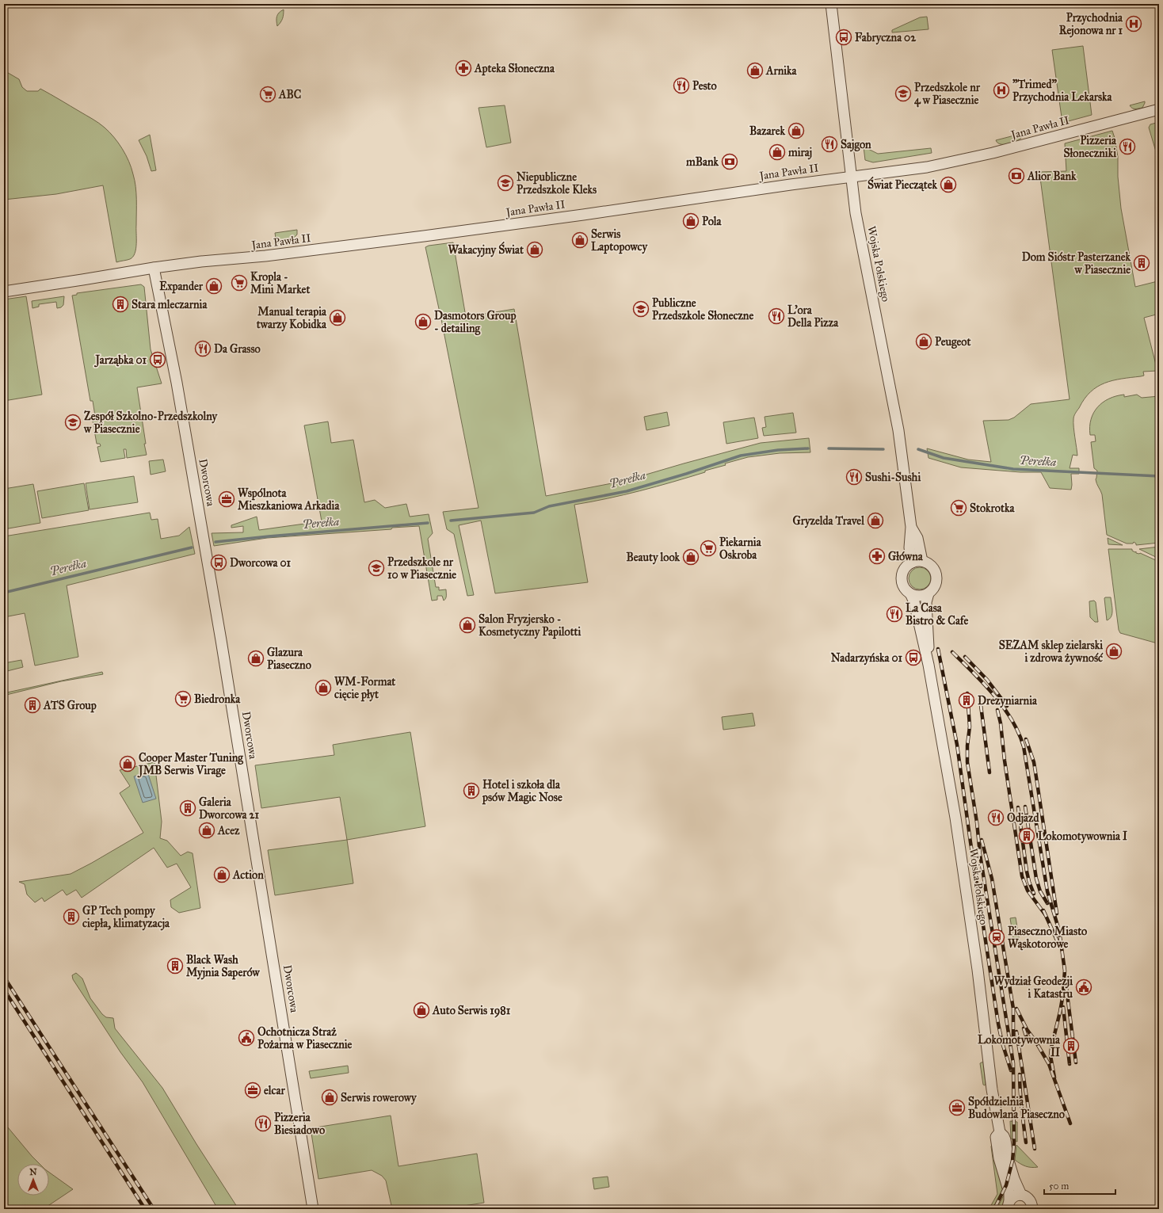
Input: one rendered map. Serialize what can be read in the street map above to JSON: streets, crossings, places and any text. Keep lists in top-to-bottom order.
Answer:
{
  "streets": {
    "street": ["Jana Pawła II", "Wojska Polskiego", "Dworcowa"]
  },
  "crossings": [
    ["Jana Pawła II", "Wojska Polskiego"],
    ["Jana Pawła II", "Dworcowa"]
  ],
  "water": ["Perełka"],
  "places": {
    "hospital": ["Przychodnia Rejonowa nr 1", "\"Trimed\" Przychodnia Lekarska"],
    "bus stop": [
      "Fabryczna 02",
      "Jarząbka 01",
      "Dworcowa 01",
      "Nadarzyńska 01"
    ],
    "pharmacy": ["Apteka Słoneczna", "Główna"],
    "shop": [
      "Arnika",
      "Bazarek",
      "miraj",
      "Świat Pieczątek",
      "Pola",
      "Serwis Laptopowcy",
      "Wakacyjny Świat",
      "Expander",
      "Manual terapia twarzy Kobidka",
      "Dasmotors Group - detailing",
      "Peugeot",
      "Gryzelda Travel",
      "Beauty look",
      "Salon Fryzjersko - Kosmetyczny Papilotti",
      "SEZAM sklep zielarski i zdrowa żywność",
      "Glazura Piaseczno",
      "WM-Format cięcie płyt",
      "Cooper Master Tuning JMB Serwis Virage",
      "Acez",
      "Action",
      "Auto Serwis 1981",
      "Serwis rowerowy"
    ],
    "restaurant": [
      "Pesto",
      "Sajgon",
      "Pizzeria Słoneczniki",
      "L'ora Della Pizza",
      "Da Grasso",
      "Sushi-Sushi",
      "La Casa Bistro & Cafe",
      "Odjazd",
      "Pizzeria Biesiadowo"
    ],
    "school or university": [
      "Przedszkole nr 4 w Piasecznie",
      "Niepubliczne Przedszkole Kleks",
      "Publiczne Przedszkole Słoneczne",
      "Zespół Szkolno-Przedszkolny w Piasecznie",
      "Przedszkole nr 10 w Piasecznie"
    ],
    "supermarket": [
      "ABC",
      "Kropla - Mini Market",
      "Stokrotka",
      "Piekarnia Oskroba",
      "Biedronka"
    ],
    "bank": ["mBank", "Alior Bank"],
    "building": [
      "Dom Sióstr Pasterzanek w Piasecznie",
      "Stara mleczarnia",
      "Drezyniarnia",
      "ATS Group",
      "Hotel i szkoła dla psów Magic Nose",
      "Galeria Dworcowa 21",
      "Lokomotywownia I",
      "GP Tech pompy ciepła, klimatyzacja",
      "Black Wash Myjnia Saperów",
      "Lokomotywownia II"
    ],
    "office": ["Wspólnota Mieszkaniowa Arkadia", "elcar", "Spółdzielnia Budowlana Piaseczno"],
    "station": ["Piaseczno Miasto Wąskotorowe"],
    "public building": ["Wydział Geodezji i Katastru", "Ochotnicza Straż Pożarna w Piasecznie"]
  },
  "scale_bar": "50 m",
  "north": "top"
}
